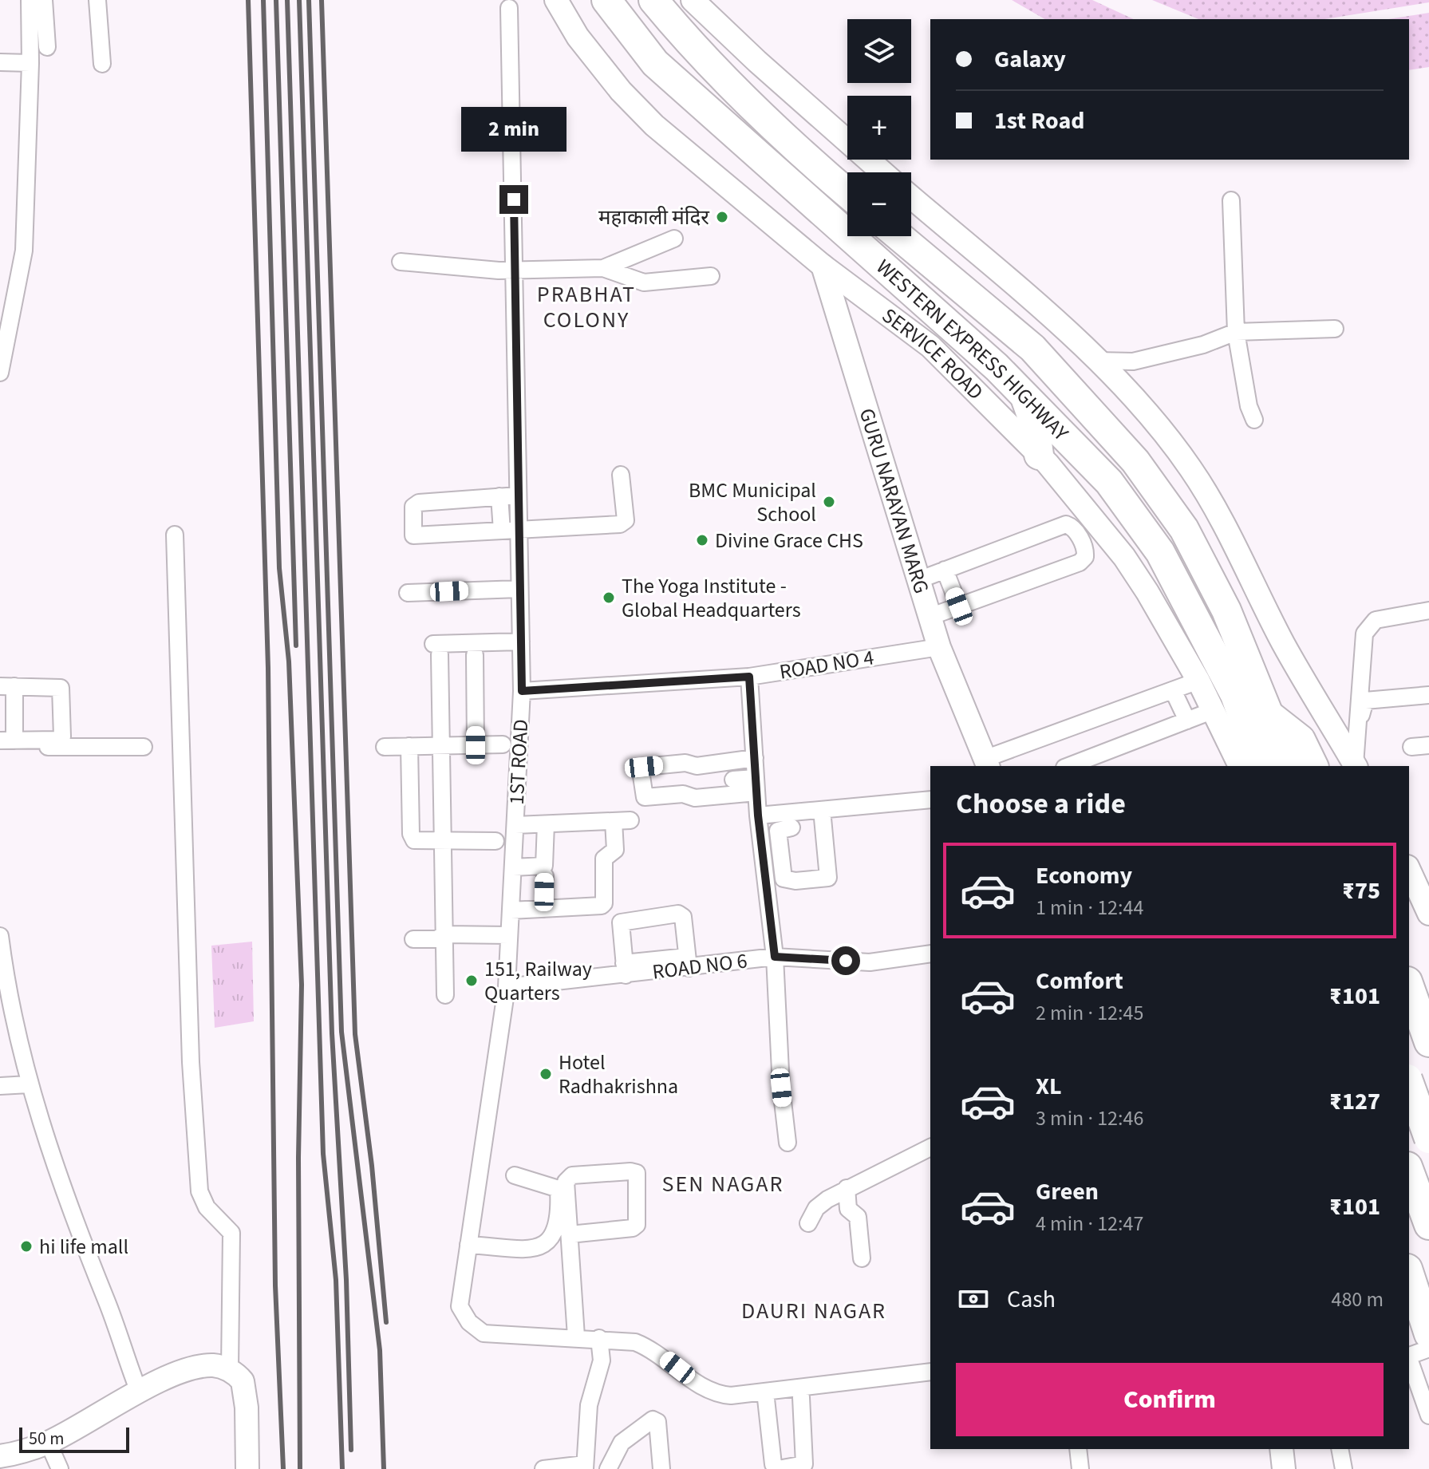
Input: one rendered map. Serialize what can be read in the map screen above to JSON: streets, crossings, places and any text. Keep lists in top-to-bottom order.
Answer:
{
  "streets": {
    "highway": ["WESTERN EXPRESS HIGHWAY"],
    "street": [
      "SERVICE ROAD",
      "GURU NARAYAN MARG",
      "ROAD NO 4",
      "1ST ROAD",
      "ROAD NO 6"
    ]
  },
  "crossings": [
    ["SERVICE ROAD", "GURU NARAYAN MARG"],
    ["GURU NARAYAN MARG", "ROAD NO 4"],
    ["ROAD NO 4", "1ST ROAD"],
    ["1ST ROAD", "ROAD NO 6"]
  ],
  "districts": ["PRABHAT COLONY", "SEN NAGAR", "DAURI NAGAR"],
  "places": [
    "महाकाली मंदिर",
    "BMC Municipal School",
    "Divine Grace CHS",
    "The Yoga Institute - Global Headquarters",
    "151, Railway Quarters",
    "Hotel Radhakrishna",
    "hi life mall"
  ],
  "scale_bar": "50 m",
  "page": {
    "map_buttons": ["+", "−"],
    "banner": ["Galaxy", "1st Road"],
    "bubble": "2 min",
    "heading": "Choose a ride",
    "list": [
      {
        "name": "Economy",
        "note": "1 min · 12:44",
        "value": "₹75"
      },
      {
        "name": "Comfort",
        "note": "2 min · 12:45",
        "value": "₹101"
      },
      {
        "name": "XL",
        "note": "3 min · 12:46",
        "value": "₹127"
      },
      {
        "name": "Green",
        "note": "4 min · 12:47",
        "value": "₹101"
      }
    ],
    "pay": ["Cash", "480 m"],
    "buttons": "Confirm",
    "scale": "50 m"
  }
}
